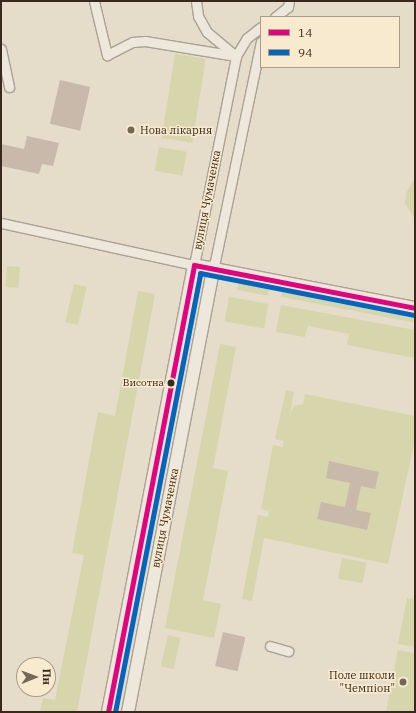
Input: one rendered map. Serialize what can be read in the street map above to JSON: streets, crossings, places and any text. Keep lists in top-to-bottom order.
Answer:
{
  "streets": {
    "street": ["вулиця Чумаченка"]
  },
  "places": ["Нова лікарня", "Висотна", "Поле школи \"Чемпіон\""],
  "lines": ["transit line 14", "transit line 94"],
  "legend": ["14", "94"],
  "north": "right"
}
